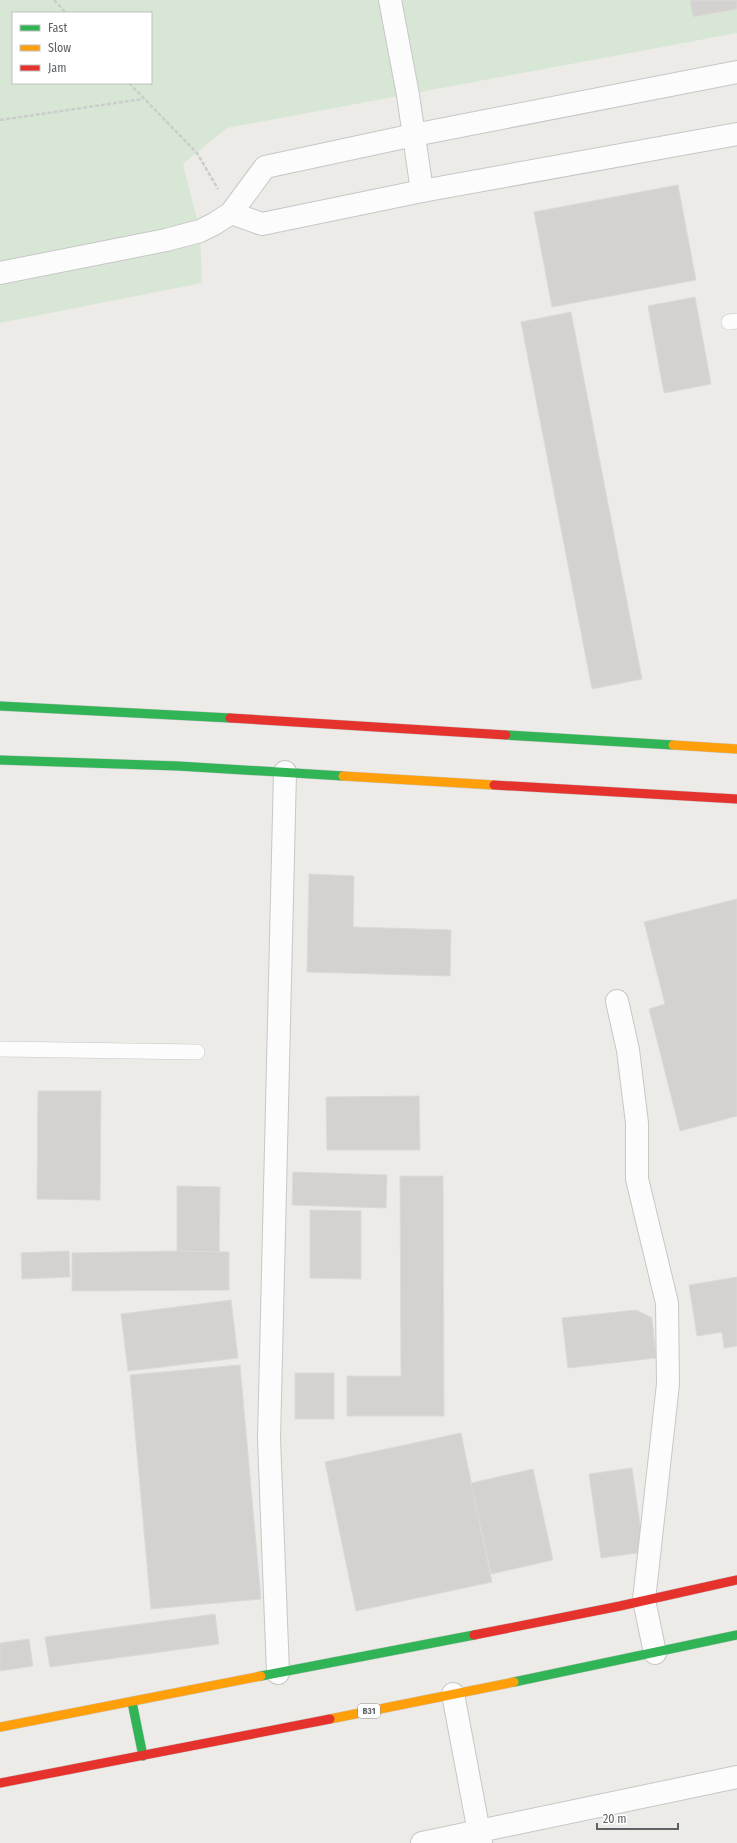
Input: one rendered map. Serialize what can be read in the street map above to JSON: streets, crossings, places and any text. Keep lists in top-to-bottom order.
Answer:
{
  "streets": {
    "main road": ["B31"]
  },
  "legend": ["Fast", "Slow", "Jam"],
  "scale_bar": "20 m"
}
